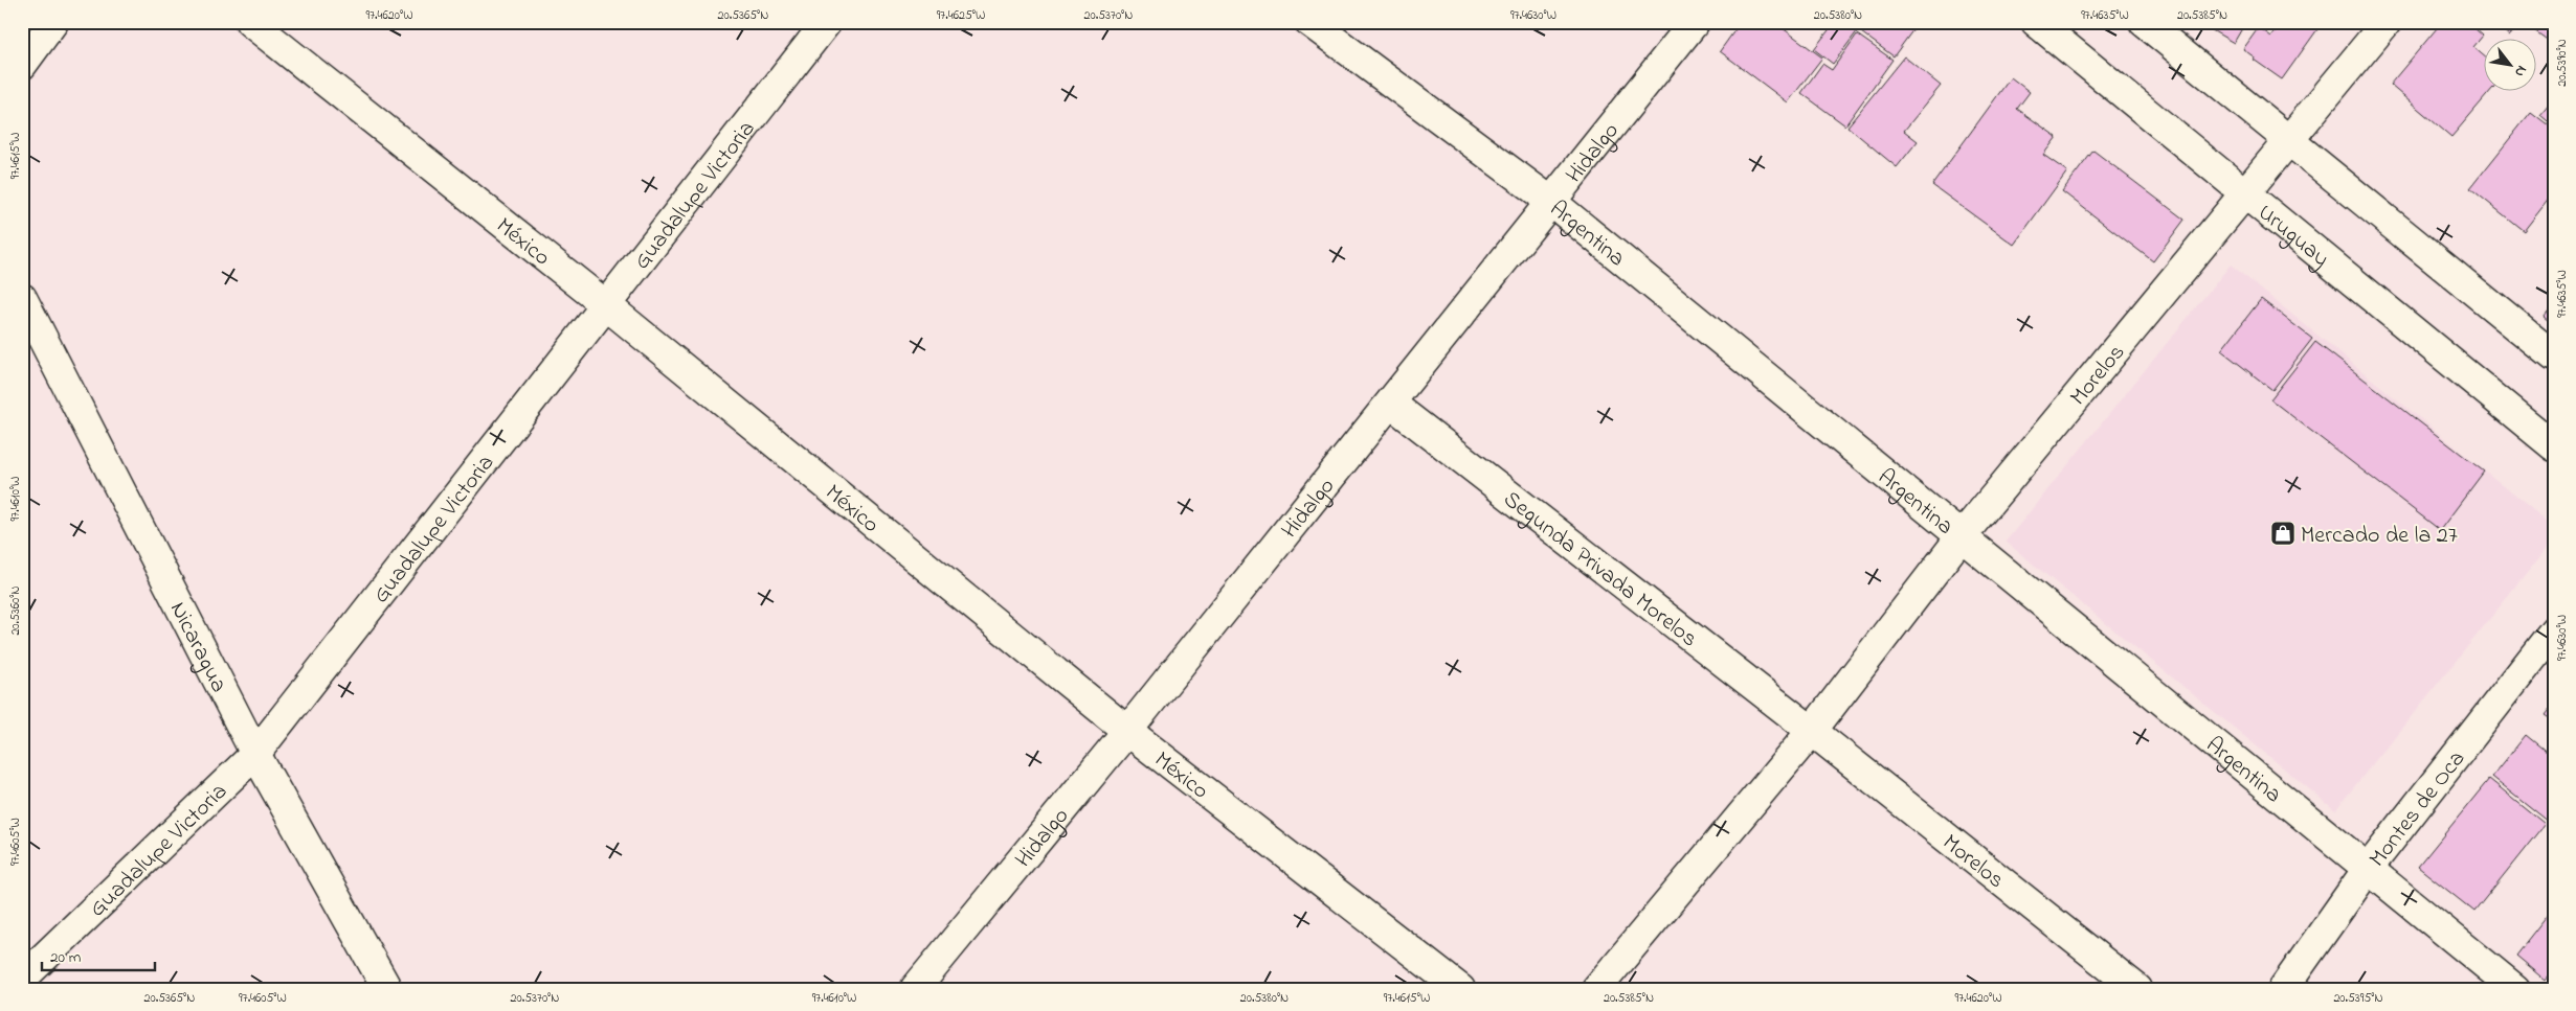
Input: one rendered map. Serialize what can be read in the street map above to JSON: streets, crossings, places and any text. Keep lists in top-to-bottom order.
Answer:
{
  "streets": {
    "street": [
      "Hidalgo",
      "Guadalupe Victoria",
      "Argentina",
      "Uruguay",
      "México",
      "Morelos",
      "Segunda Privada Morelos",
      "Nicaragua",
      "Montes de Oca"
    ]
  },
  "crossings": [
    ["Hidalgo", "Argentina"],
    ["Hidalgo", "México"],
    ["Hidalgo", "Segunda Privada Morelos"],
    ["Guadalupe Victoria", "México"],
    ["Guadalupe Victoria", "Nicaragua"],
    ["Argentina", "Morelos"],
    ["Argentina", "Montes de Oca"],
    ["Uruguay", "Morelos"],
    ["Morelos", "Segunda Privada Morelos"]
  ],
  "places": {
    "shop": ["Mercado de la 27"]
  },
  "scale_bar": "20 m",
  "north": "bottom right",
  "coordinates": [
    "97.4620°W",
    "20.5365°N",
    "97.4625°W",
    "20.5370°N",
    "97.4630°W",
    "20.5380°N",
    "97.4635°W",
    "20.5385°N",
    "20.5390°N",
    "97.4615°W",
    "97.4610°W",
    "20.5360°N",
    "97.4605°W",
    "20.5395°N"
  ]
}
